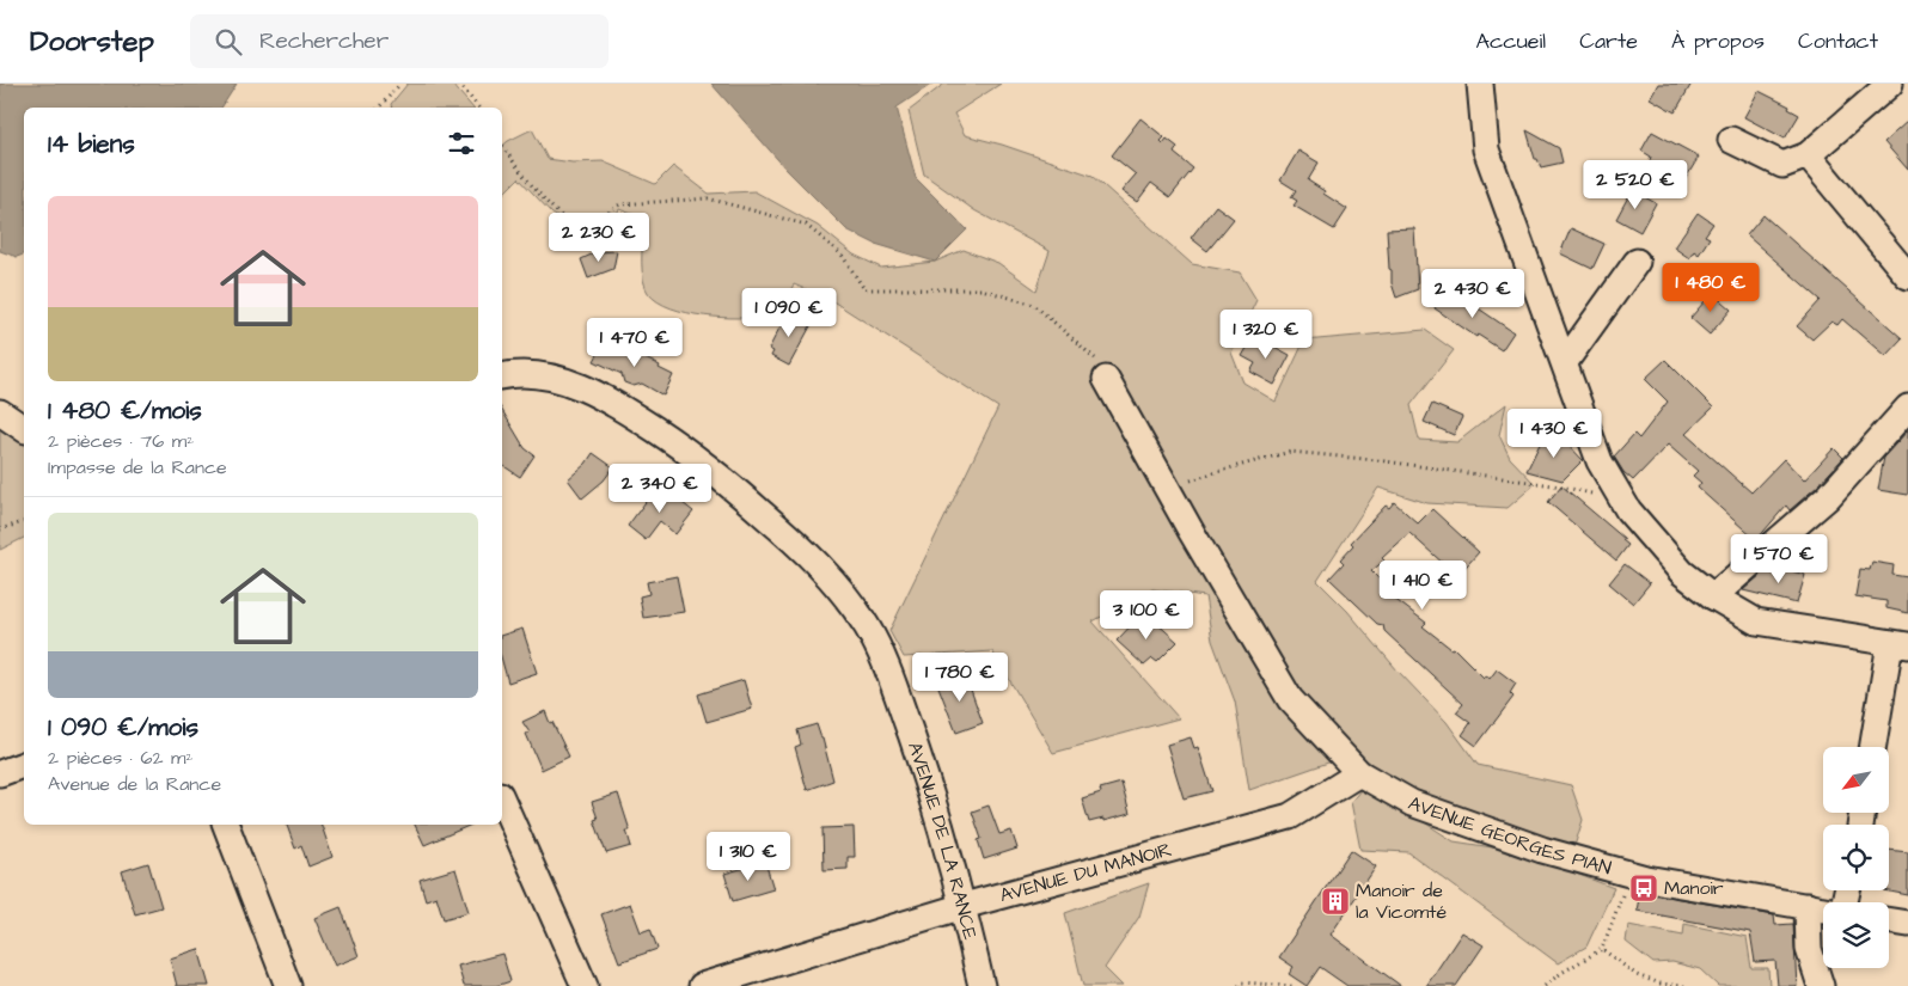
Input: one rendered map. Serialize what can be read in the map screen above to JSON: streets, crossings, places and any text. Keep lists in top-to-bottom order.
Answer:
{
  "streets": {
    "street": ["AVENUE GEORGES PIAN", "AVENUE DE LA RANCE", "AVENUE DU MANOIR"]
  },
  "crossings": [
    ["AVENUE GEORGES PIAN", "AVENUE DU MANOIR"],
    ["AVENUE DE LA RANCE", "AVENUE DU MANOIR"]
  ],
  "places": {
    "bus stop": ["Manoir"],
    "building": ["Manoir de la Vicomté"]
  },
  "north": "bottom left",
  "page": {
    "header": "Doorstep",
    "search": "Rechercher",
    "nav": [
      "Accueil",
      "Carte",
      "À propos",
      "Contact"
    ],
    "heading": "14 biens",
    "price": [
      "2 520 €",
      "2 230 €",
      "1 480 €",
      "2 430 €",
      "1 090 €",
      "1 320 €",
      "1 470 €",
      "1 430 €",
      "2 340 €",
      "1 570 €",
      "1 410 €",
      "3 100 €",
      "1 780 €",
      "1 310 €"
    ],
    "list": [
      {
        "name": "1 480 €/mois",
        "note": "2 pièces · 76 m² · Impasse de la Rance"
      },
      {
        "name": "1 090 €/mois",
        "note": "2 pièces · 62 m² · Avenue de la Rance"
      }
    ]
  }
}
